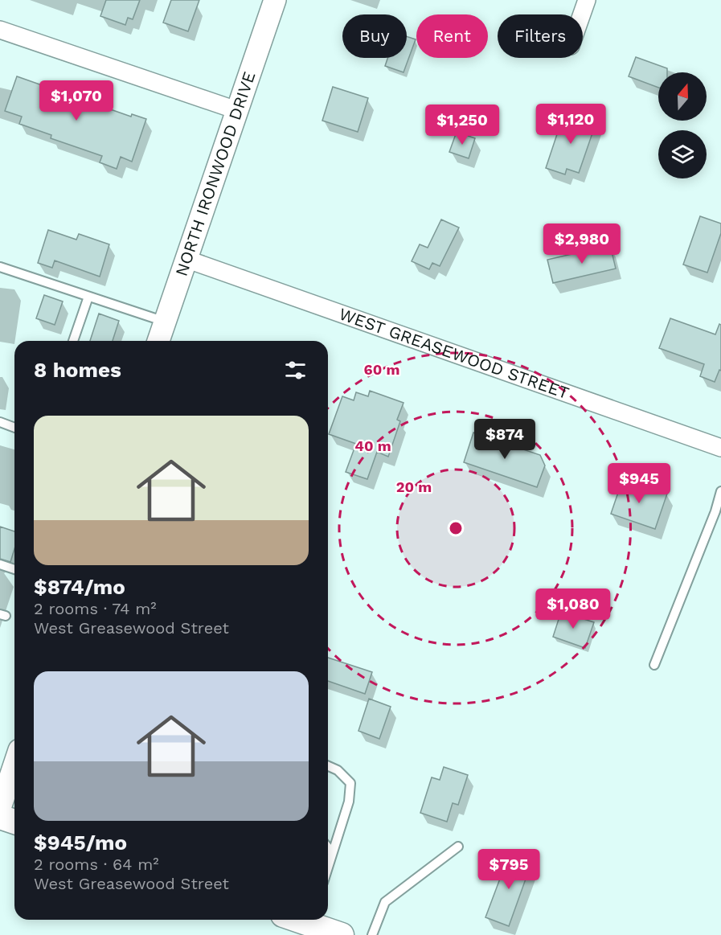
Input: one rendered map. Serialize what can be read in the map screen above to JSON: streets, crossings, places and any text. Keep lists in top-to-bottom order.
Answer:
{
  "streets": {
    "street": ["NORTH IRONWOOD DRIVE", "WEST GREASEWOOD STREET"]
  },
  "crossings": [
    ["NORTH IRONWOOD DRIVE", "WEST GREASEWOOD STREET"]
  ],
  "north": "top",
  "page": {
    "chip": ["Buy", "Rent", "Filters"],
    "price": [
      "$1,070",
      "$1,120",
      "$1,250",
      "$2,980",
      "$874",
      "$945",
      "$1,080",
      "$795"
    ],
    "heading": "8 homes",
    "list": [
      {
        "name": "$874/mo",
        "note": "2 rooms · 74 m² · West Greasewood Street"
      },
      {
        "name": "$945/mo",
        "note": "2 rooms · 64 m² · West Greasewood Street"
      }
    ]
  },
  "rings": ["60 m", "40 m", "20 m"]
}
